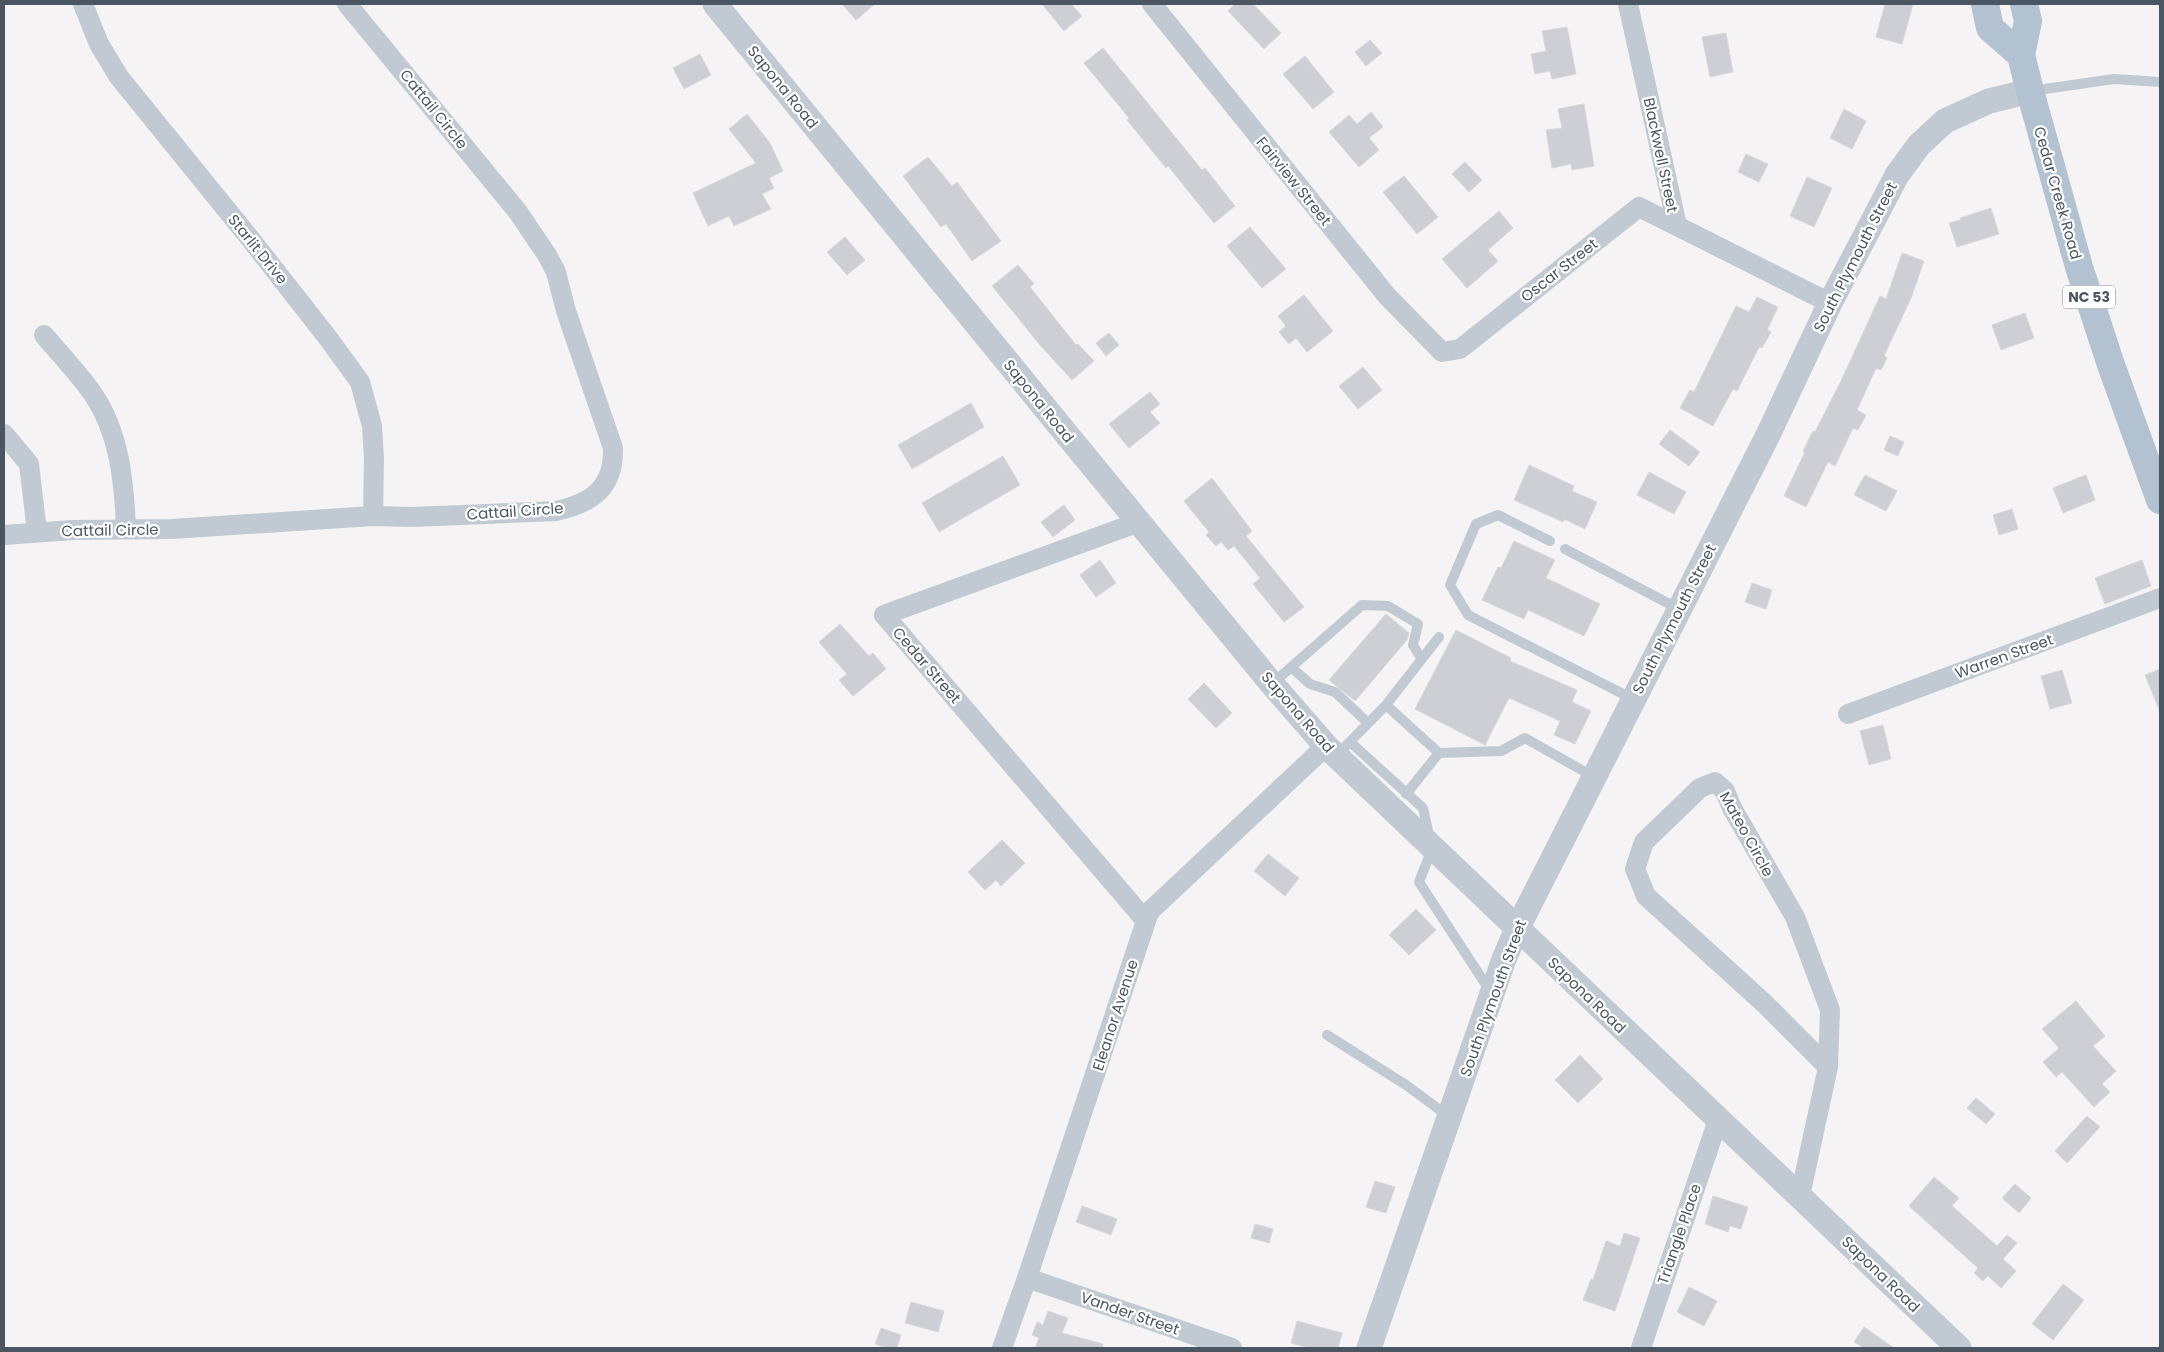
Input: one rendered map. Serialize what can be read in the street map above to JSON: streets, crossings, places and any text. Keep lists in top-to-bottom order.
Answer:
{
  "streets": {
    "main road": ["Cedar Creek Road", "NC 53"],
    "street": [
      "Sapona Road",
      "Cattail Circle",
      "Blackwell Street",
      "Fairview Street",
      "Starlit Drive",
      "South Plymouth Street",
      "Oscar Street",
      "Warren Street",
      "Cedar Street",
      "Mateo Circle",
      "Eleanor Avenue",
      "Triangle Place",
      "Vander Street"
    ]
  },
  "crossings": [
    ["Sapona Road", "South Plymouth Street"],
    ["Sapona Road", "Cedar Street"],
    ["Sapona Road", "Mateo Circle"],
    ["Sapona Road", "Eleanor Avenue"],
    ["Sapona Road", "Triangle Place"],
    ["Cattail Circle", "Starlit Drive"],
    ["Blackwell Street", "South Plymouth Street"],
    ["Blackwell Street", "Oscar Street"],
    ["Fairview Street", "Oscar Street"],
    ["Cedar Creek Road", "South Plymouth Street"],
    ["Cedar Street", "Eleanor Avenue"],
    ["Eleanor Avenue", "Vander Street"]
  ]
}
